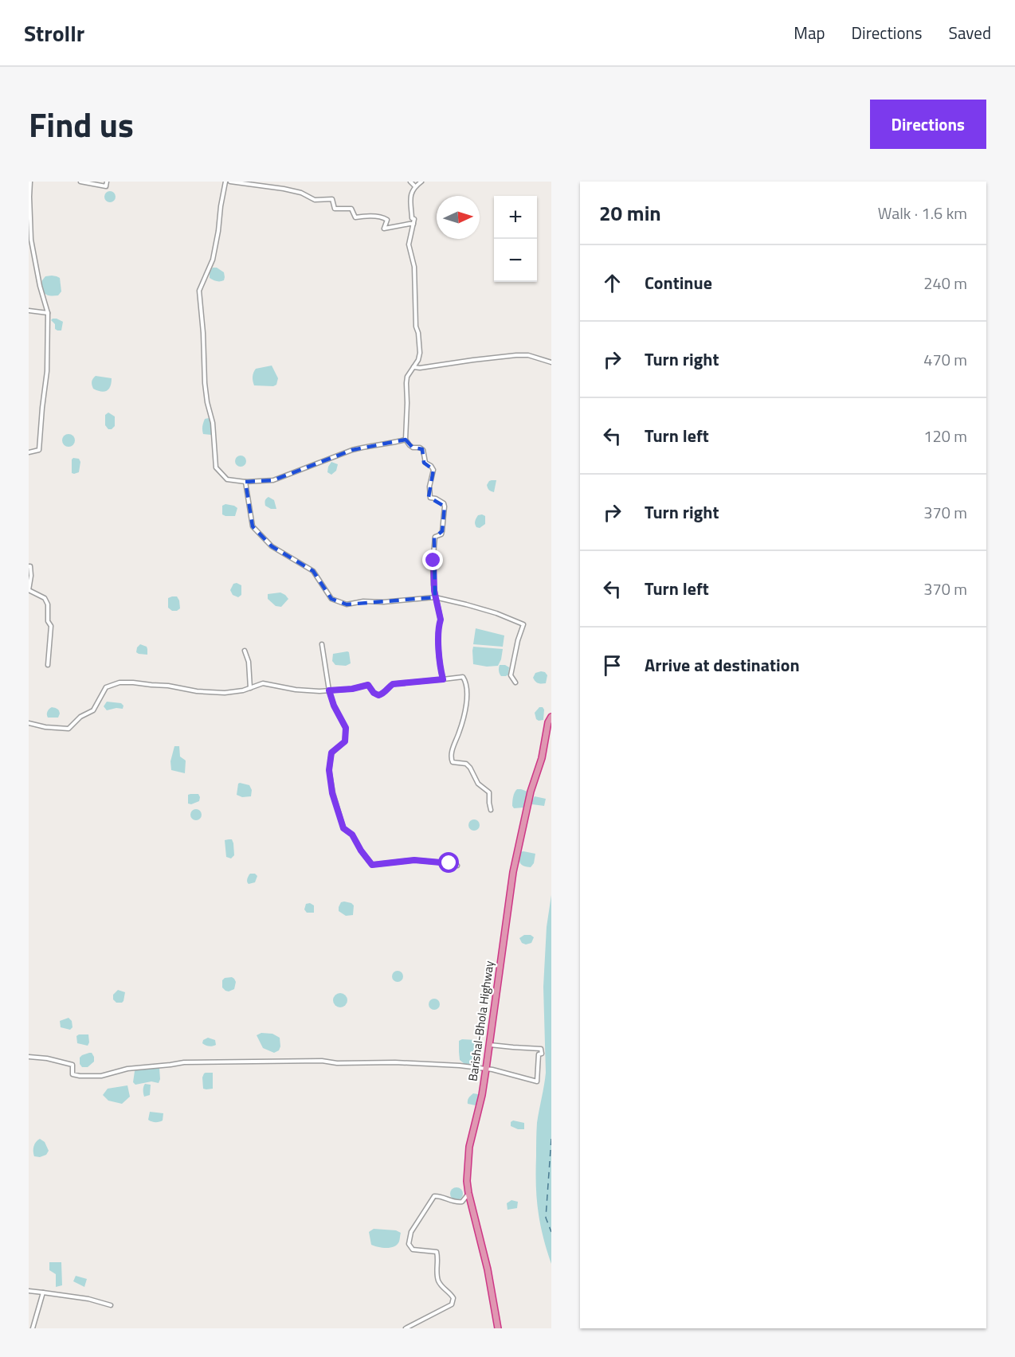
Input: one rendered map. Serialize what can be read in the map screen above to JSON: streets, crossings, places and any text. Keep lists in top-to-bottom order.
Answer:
{
  "streets": {
    "highway": ["Barishal-Bhola Highway"]
  },
  "north": "right",
  "page": {
    "header": "Strollr",
    "nav": ["Map", "Directions", "Saved"],
    "title": "Find us",
    "buttons": "Directions",
    "heading": ["20 min", "Walk · 1.6 km"],
    "map_buttons": ["+", "−"],
    "list": [
      ["Continue", "240 m"],
      ["Turn right", "470 m"],
      ["Turn left", "120 m"],
      ["Turn right", "370 m"],
      ["Turn left", "370 m"],
      "Arrive at destination"
    ]
  }
}
